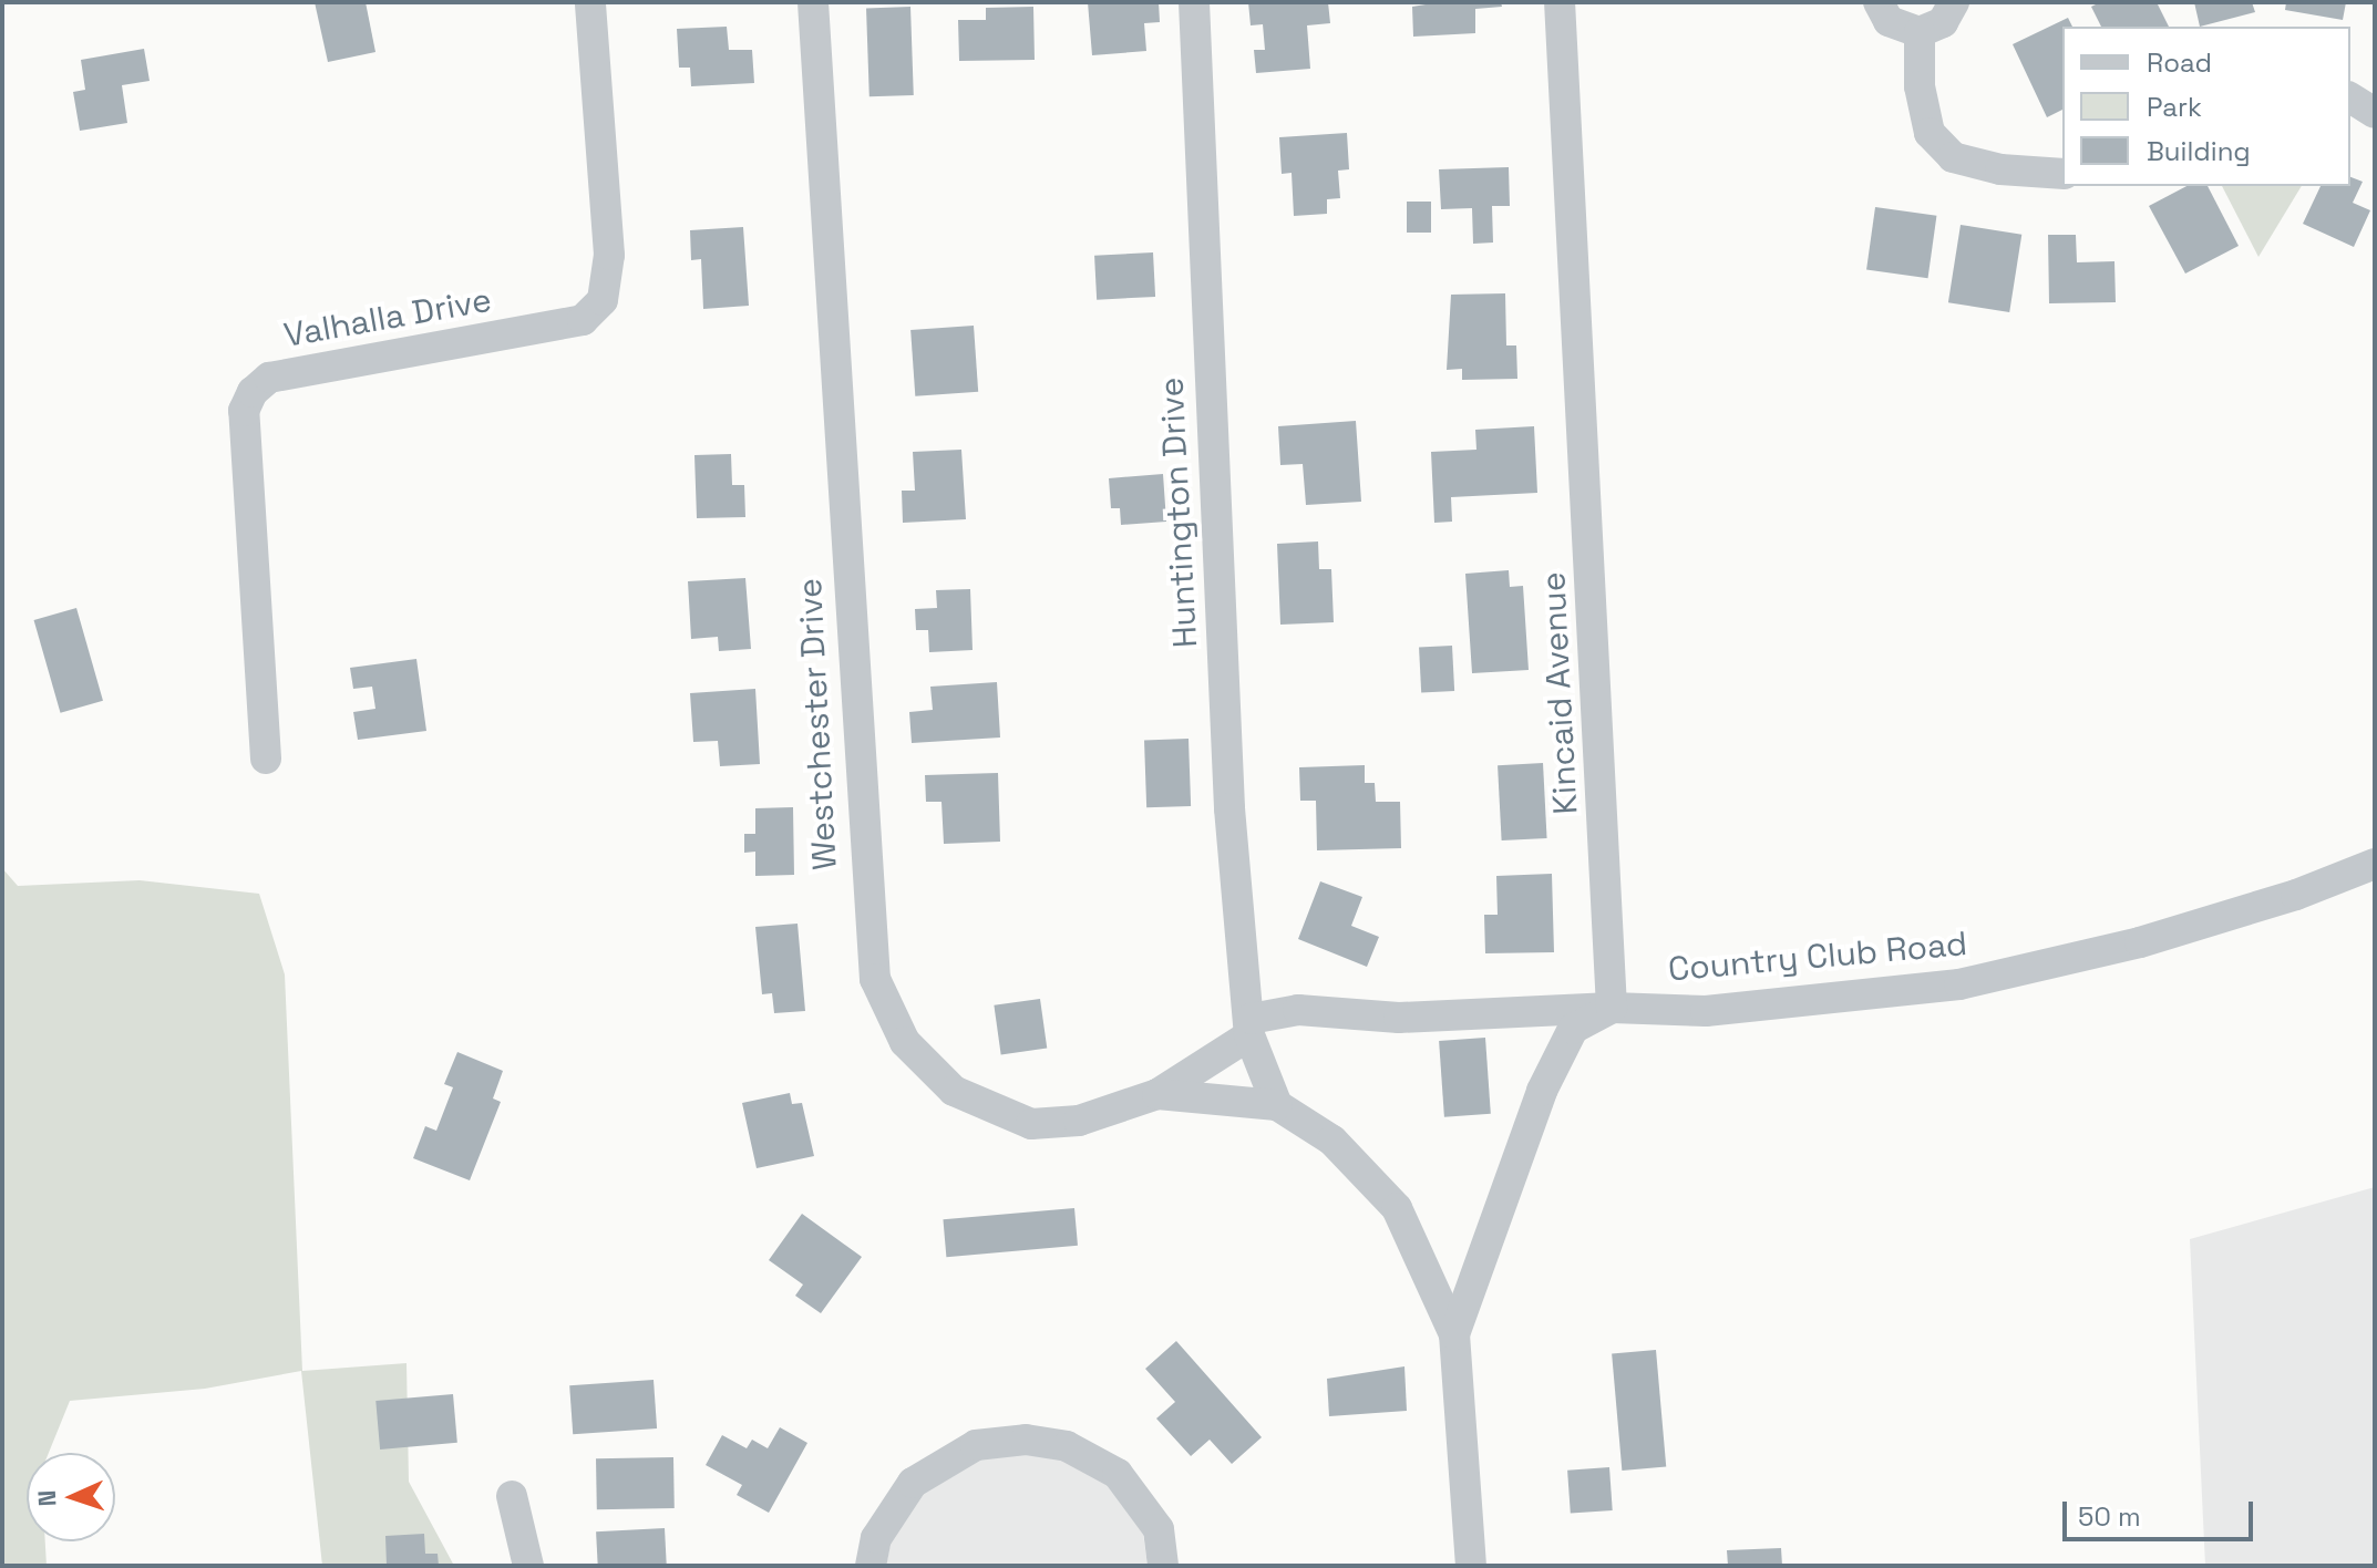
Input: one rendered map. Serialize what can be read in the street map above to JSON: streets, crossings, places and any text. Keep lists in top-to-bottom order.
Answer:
{
  "streets": {
    "street": [
      "Valhalla Drive",
      "Huntington Drive",
      "Kincaid Avenue",
      "Westchester Drive",
      "Country Club Road"
    ]
  },
  "crossings": [
    ["Huntington Drive", "Westchester Drive"],
    ["Huntington Drive", "Country Club Road"],
    ["Kincaid Avenue", "Country Club Road"],
    ["Westchester Drive", "Country Club Road"]
  ],
  "legend": ["Road", "Park", "Building"],
  "scale_bar": "50 m",
  "north": "left"
}
